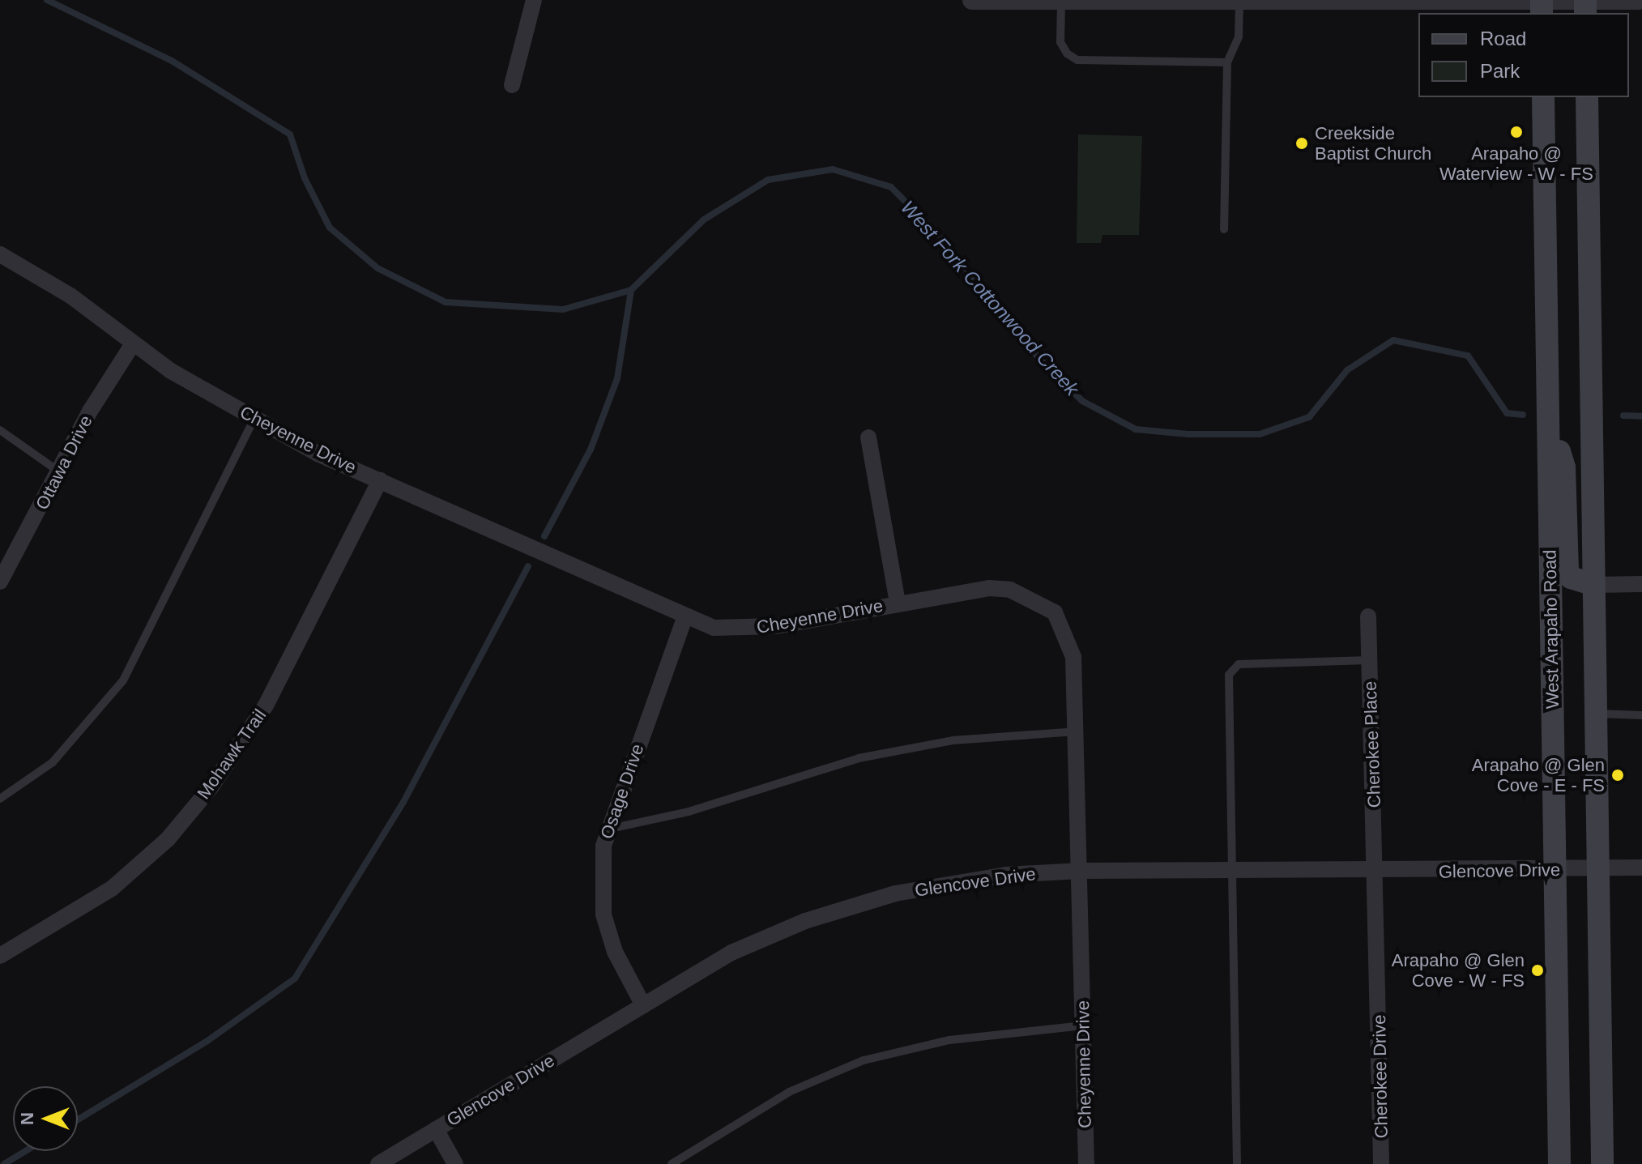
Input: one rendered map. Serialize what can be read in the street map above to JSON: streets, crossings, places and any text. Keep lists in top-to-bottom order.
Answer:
{
  "streets": {
    "main road": ["West Arapaho Road"],
    "street": [
      "Cheyenne Drive",
      "Ottawa Drive",
      "Cherokee Place",
      "Mohawk Trail",
      "Osage Drive",
      "Glencove Drive",
      "Cherokee Drive"
    ]
  },
  "crossings": [
    ["Cheyenne Drive", "Ottawa Drive"],
    ["Cheyenne Drive", "Mohawk Trail"],
    ["Cheyenne Drive", "Osage Drive"],
    ["Cheyenne Drive", "Glencove Drive"],
    ["West Arapaho Road", "Glencove Drive"],
    ["Cherokee Place", "Glencove Drive"],
    ["Cherokee Place", "Cherokee Drive"],
    ["Osage Drive", "Glencove Drive"],
    ["Glencove Drive", "Cherokee Drive"]
  ],
  "water": ["West Fork Cottonwood Creek"],
  "places": [
    "Arapaho @ Waterview - W - FS",
    "Creekside Baptist Church",
    "Arapaho @ Glen Cove - E - FS",
    "Arapaho @ Glen Cove - W - FS"
  ],
  "legend": ["Road", "Park"],
  "north": "left"
}
